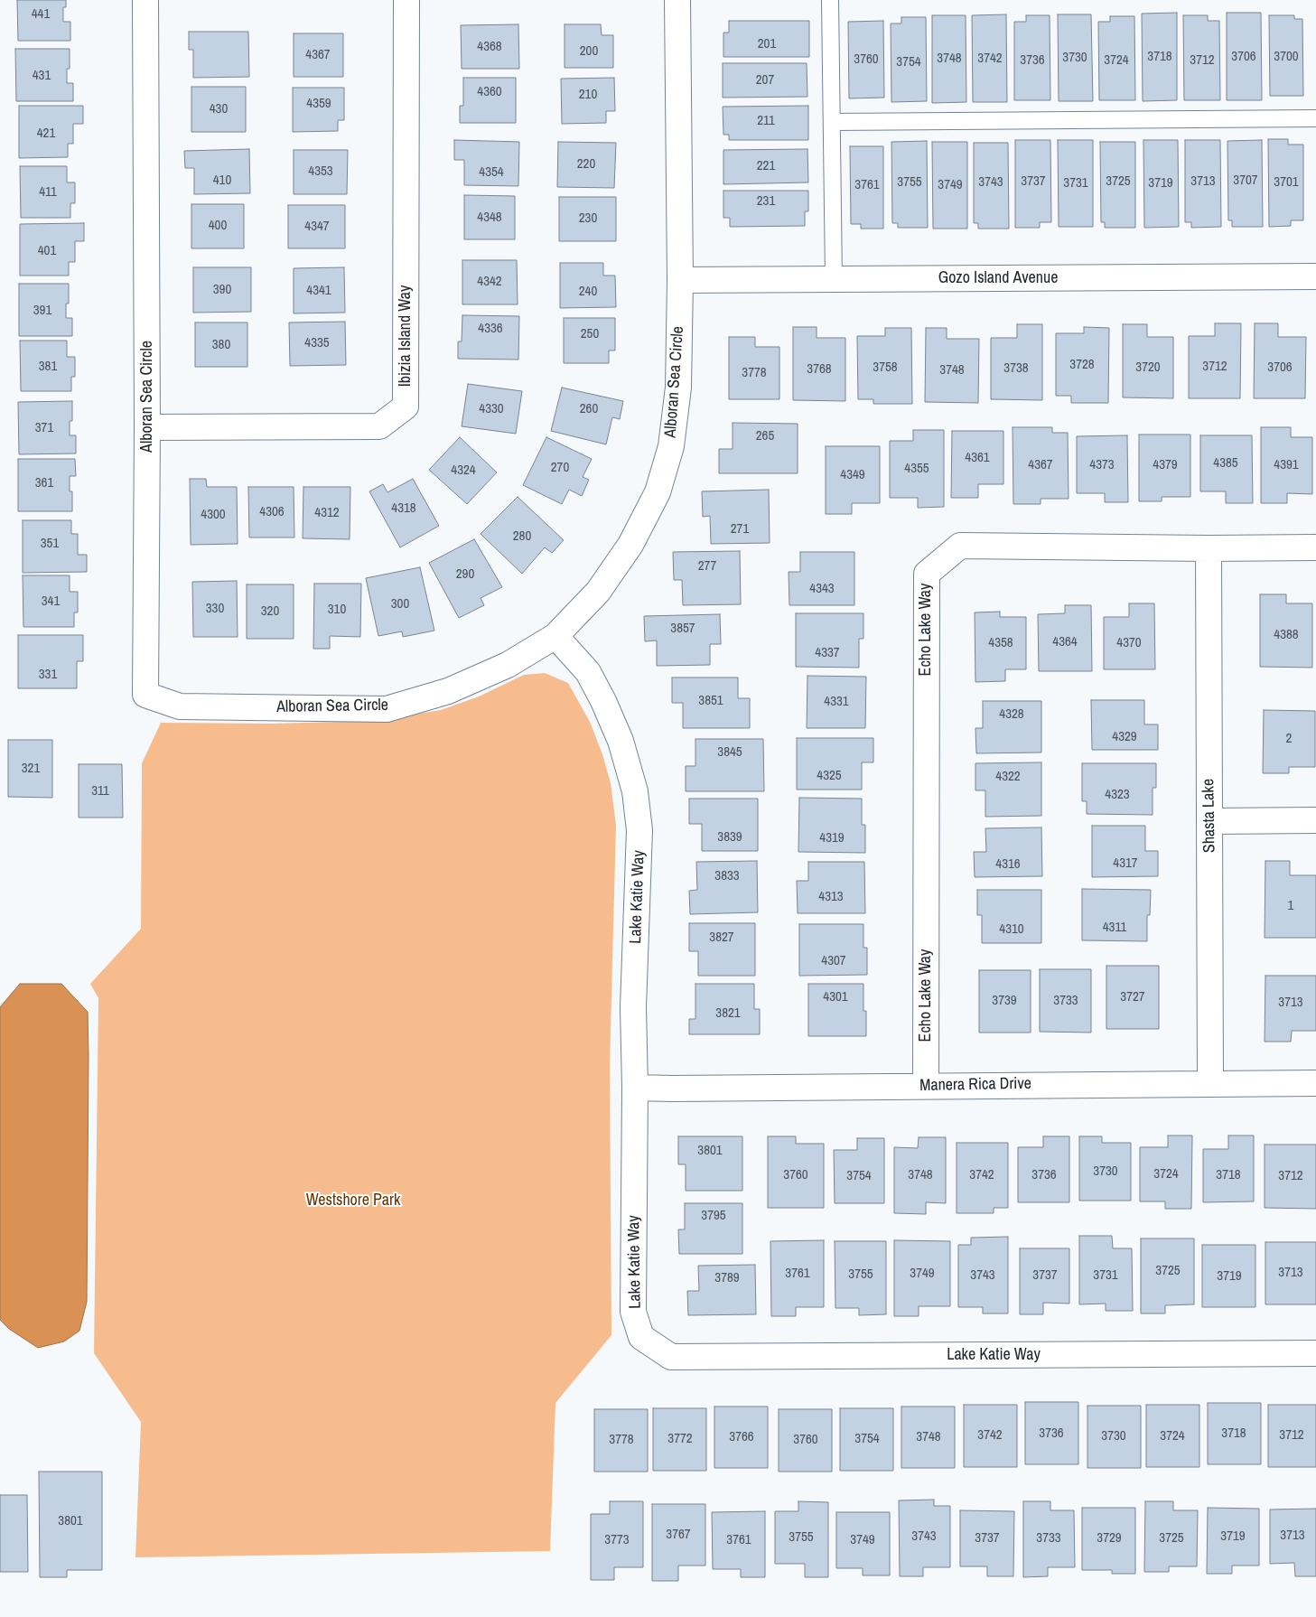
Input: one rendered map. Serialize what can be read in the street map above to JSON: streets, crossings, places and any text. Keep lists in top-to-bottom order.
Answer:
{
  "streets": {
    "street": [
      "Gozo Island Avenue",
      "Ibizia Island Way",
      "Alboran Sea Circle",
      "Echo Lake Way",
      "Shasta Lake",
      "Lake Katie Way",
      "Manera Rica Drive"
    ]
  },
  "crossings": [
    ["Gozo Island Avenue", "Alboran Sea Circle"],
    ["Ibizia Island Way", "Alboran Sea Circle"],
    ["Alboran Sea Circle", "Lake Katie Way"],
    ["Echo Lake Way", "Shasta Lake"],
    ["Echo Lake Way", "Manera Rica Drive"],
    ["Shasta Lake", "Manera Rica Drive"],
    ["Lake Katie Way", "Manera Rica Drive"]
  ],
  "parks": ["Westshore Park"],
  "house_numbers": [
    "441",
    "201",
    "4368",
    "200",
    "4367",
    "3718",
    "3706",
    "3700",
    "3730",
    "3748",
    "3742",
    "3760",
    "3736",
    "3724",
    "3712",
    "3754",
    "431",
    "207",
    "4360",
    "210",
    "4359",
    "430",
    "211",
    "421",
    "220",
    "221",
    "4353",
    "4354",
    "410",
    "3707",
    "3737",
    "3725",
    "3713",
    "3755",
    "3743",
    "3701",
    "3731",
    "3719",
    "3761",
    "3749",
    "411",
    "231",
    "4348",
    "230",
    "400",
    "4347",
    "401",
    "4342",
    "390",
    "4341",
    "240",
    "391",
    "4336",
    "250",
    "4335",
    "380",
    "3728",
    "381",
    "3712",
    "3758",
    "3720",
    "3706",
    "3738",
    "3768",
    "3748",
    "3778",
    "4330",
    "260",
    "371",
    "265",
    "4361",
    "4385",
    "4367",
    "4373",
    "4379",
    "4391",
    "270",
    "4355",
    "4324",
    "4349",
    "361",
    "4318",
    "4306",
    "4312",
    "4300",
    "271",
    "280",
    "351",
    "277",
    "290",
    "4343",
    "341",
    "300",
    "330",
    "310",
    "320",
    "3857",
    "4388",
    "4364",
    "4358",
    "4370",
    "4337",
    "331",
    "3851",
    "4331",
    "4328",
    "4329",
    "2",
    "3845",
    "321",
    "4325",
    "4322",
    "311",
    "4323",
    "3839",
    "4319",
    "4317",
    "4316",
    "3833",
    "4313",
    "1",
    "4311",
    "4310",
    "3827",
    "4307",
    "4301",
    "3727",
    "3739",
    "3733",
    "3713",
    "3821",
    "3801",
    "3730",
    "3724",
    "3760",
    "3748",
    "3742",
    "3736",
    "3718",
    "3754",
    "3712",
    "3795",
    "3725",
    "3713",
    "3761",
    "3749",
    "3755",
    "3743",
    "3737",
    "3731",
    "3719",
    "3789",
    "3736",
    "3718",
    "3742",
    "3712",
    "3730",
    "3724",
    "3766",
    "3748",
    "3772",
    "3754",
    "3778",
    "3760",
    "3801",
    "3767",
    "3713",
    "3743",
    "3719",
    "3755",
    "3737",
    "3733",
    "3729",
    "3725",
    "3773",
    "3761",
    "3749"
  ]
}
